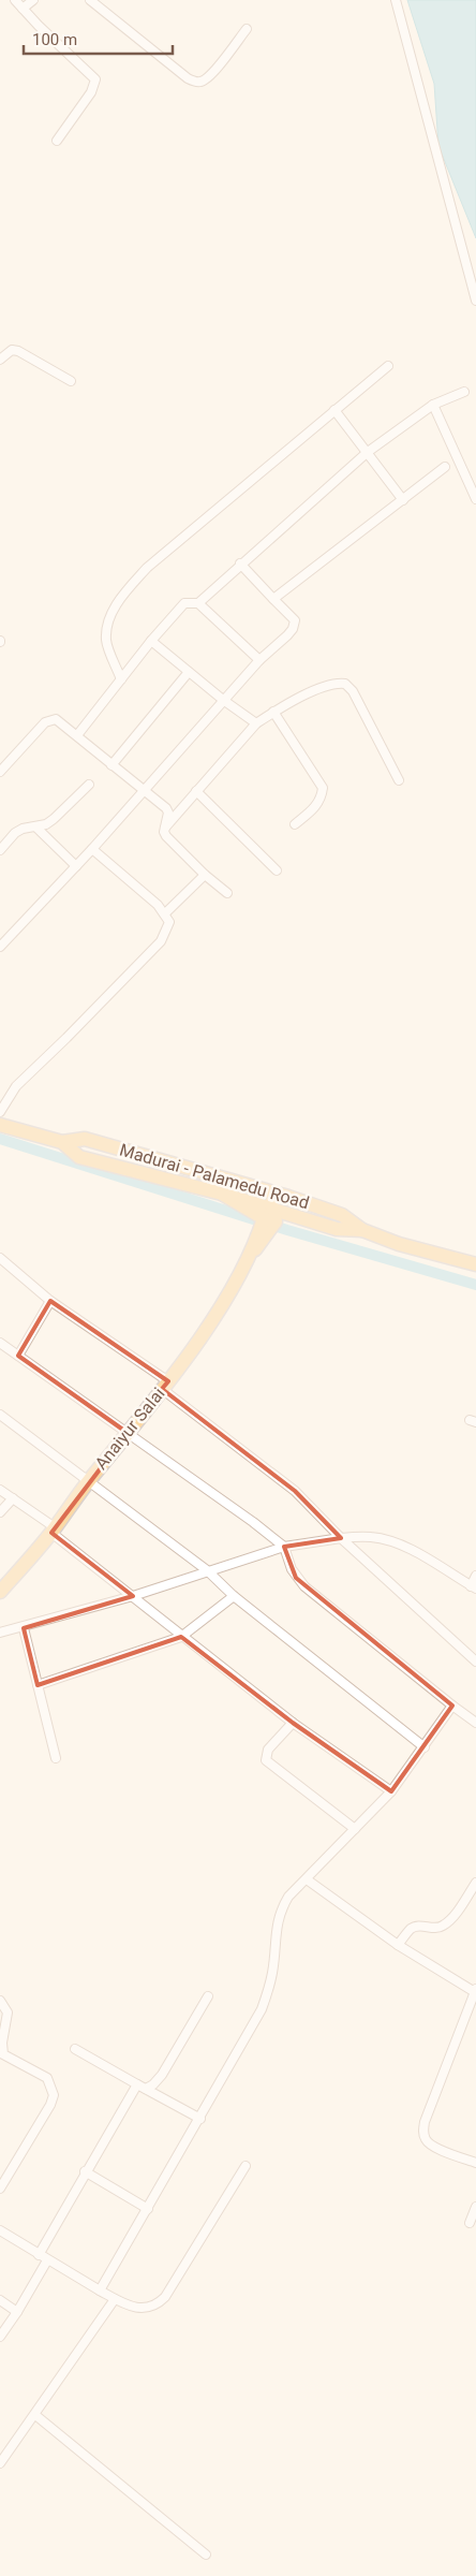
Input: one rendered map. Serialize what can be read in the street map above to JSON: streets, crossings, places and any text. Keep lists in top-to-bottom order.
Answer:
{
  "streets": {
    "main road": ["Madurai - Palamedu Road", "Anaiyur Salai"]
  },
  "crossings": [
    ["Madurai - Palamedu Road", "Anaiyur Salai"]
  ],
  "scale_bar": "100 m"
}
